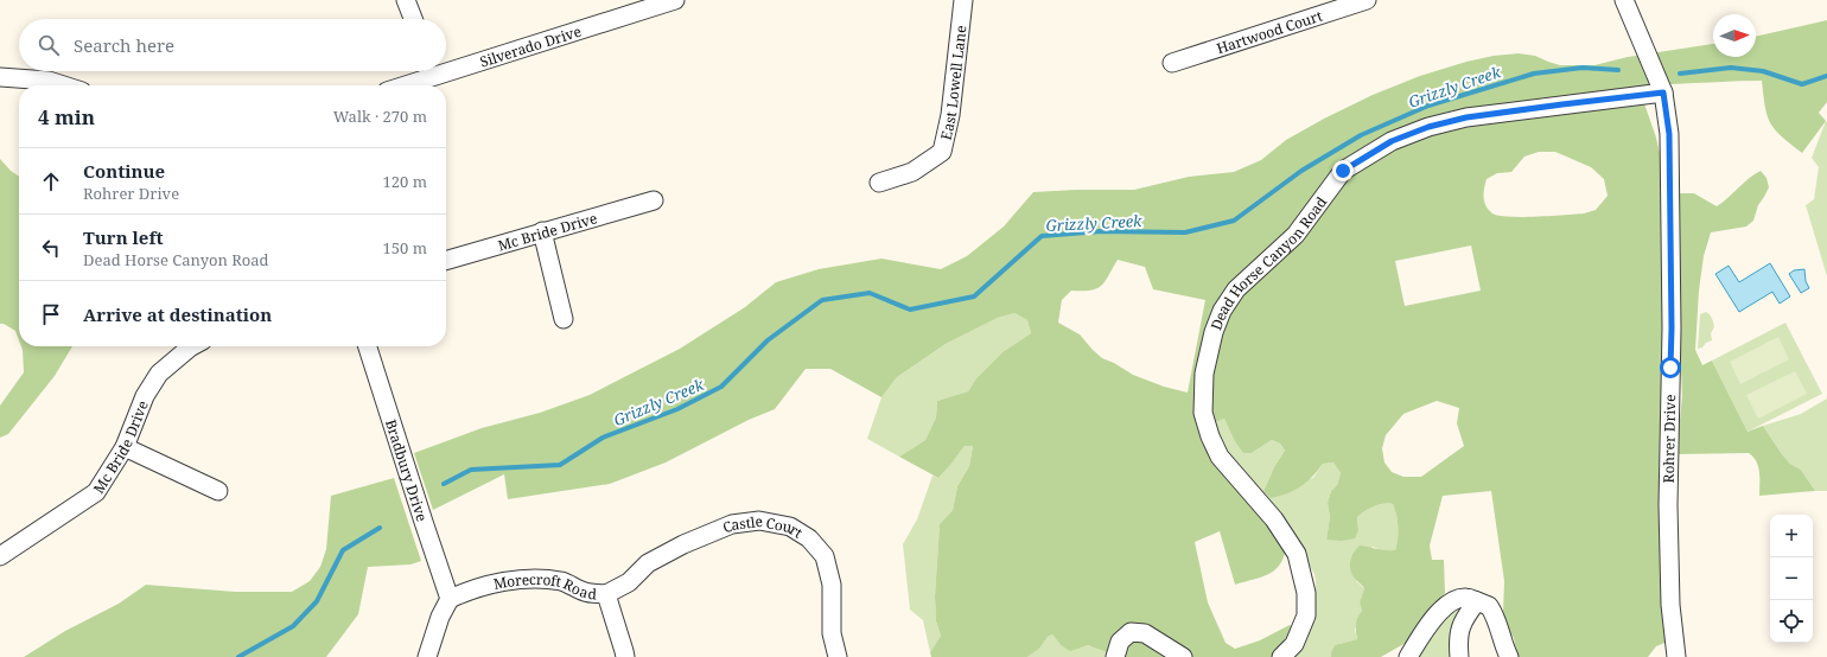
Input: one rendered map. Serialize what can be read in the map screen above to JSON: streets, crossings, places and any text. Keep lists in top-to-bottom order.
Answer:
{
  "streets": {
    "street": [
      "Hartwood Court",
      "Silverado Drive",
      "East Lowell Lane",
      "Mc Bride Drive",
      "Dead Horse Canyon Road",
      "Rohrer Drive",
      "Bradbury Drive",
      "Castle Court",
      "Morecroft Road"
    ]
  },
  "crossings": [
    ["Dead Horse Canyon Road", "Rohrer Drive"],
    ["Bradbury Drive", "Morecroft Road"],
    ["Castle Court", "Morecroft Road"]
  ],
  "water": ["Grizzly Creek"],
  "north": "right",
  "page": {
    "search": "Search here",
    "heading": ["4 min", "Walk · 270 m"],
    "list": [
      ["Continue", "Rohrer Drive", "120 m"],
      ["Turn left", "Dead Horse Canyon Road", "150 m"],
      "Arrive at destination"
    ],
    "map_buttons": ["+", "−"]
  }
}
